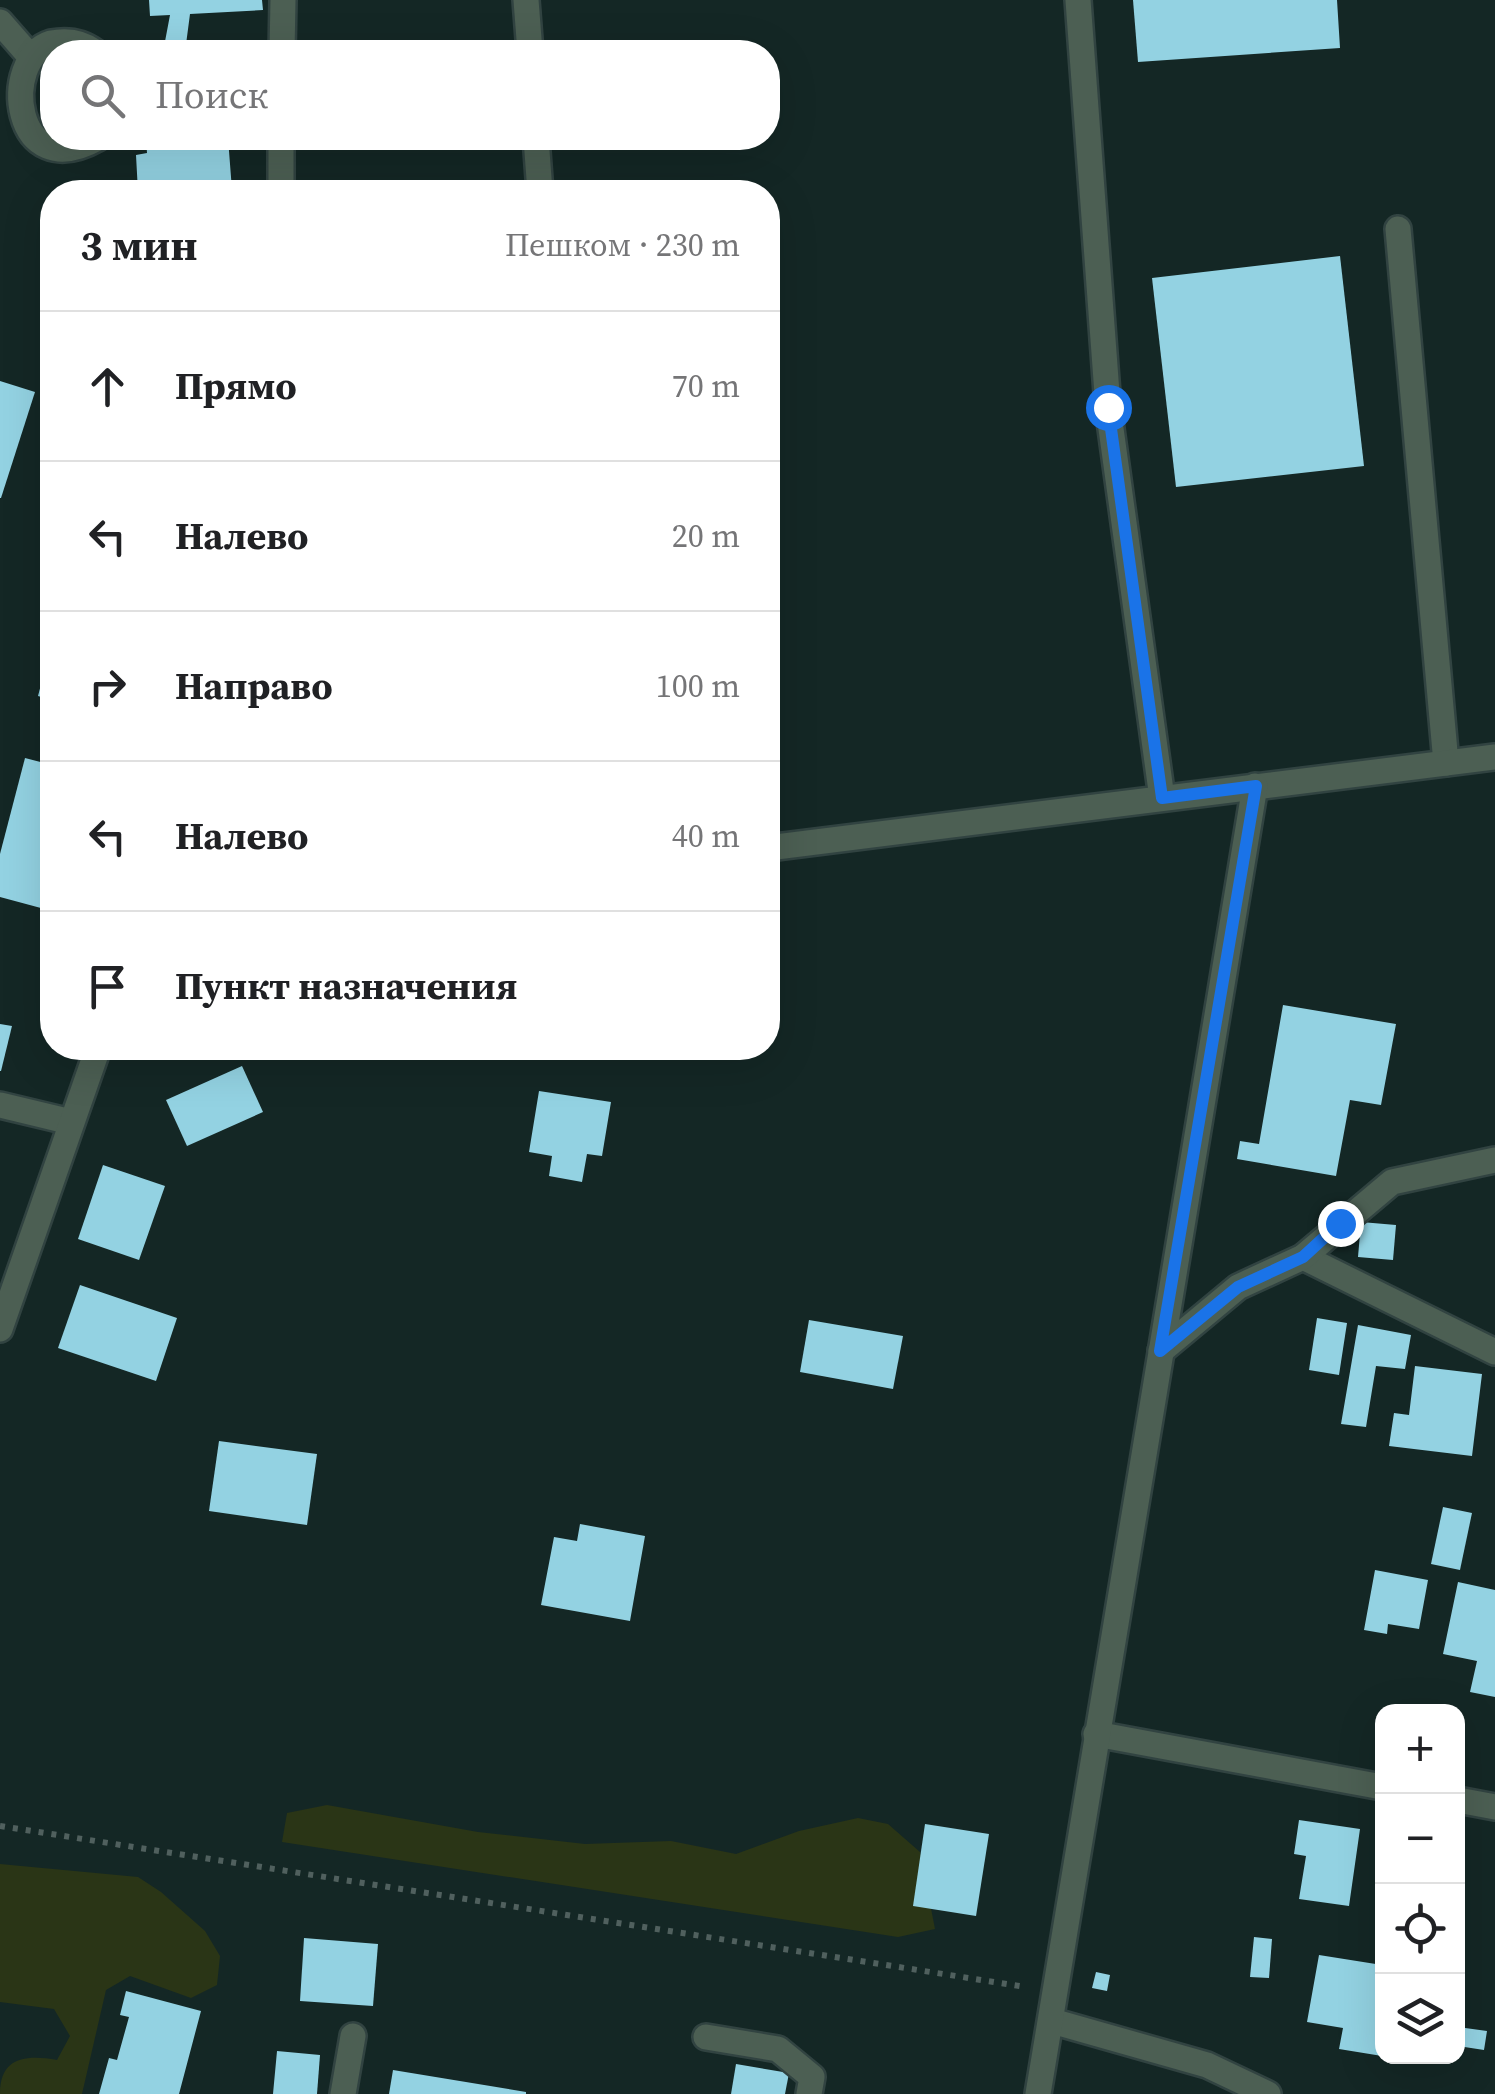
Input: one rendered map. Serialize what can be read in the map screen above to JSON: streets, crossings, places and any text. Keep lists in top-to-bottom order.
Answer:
{
  "page": {
    "search": "Поиск",
    "heading": ["3 мин", "Пешком · 230 m"],
    "list": [
      ["Прямо", "70 m"],
      ["Налево", "20 m"],
      ["Направо", "100 m"],
      ["Налево", "40 m"],
      "Пункт назначения"
    ],
    "map_buttons": ["+", "−"]
  }
}
